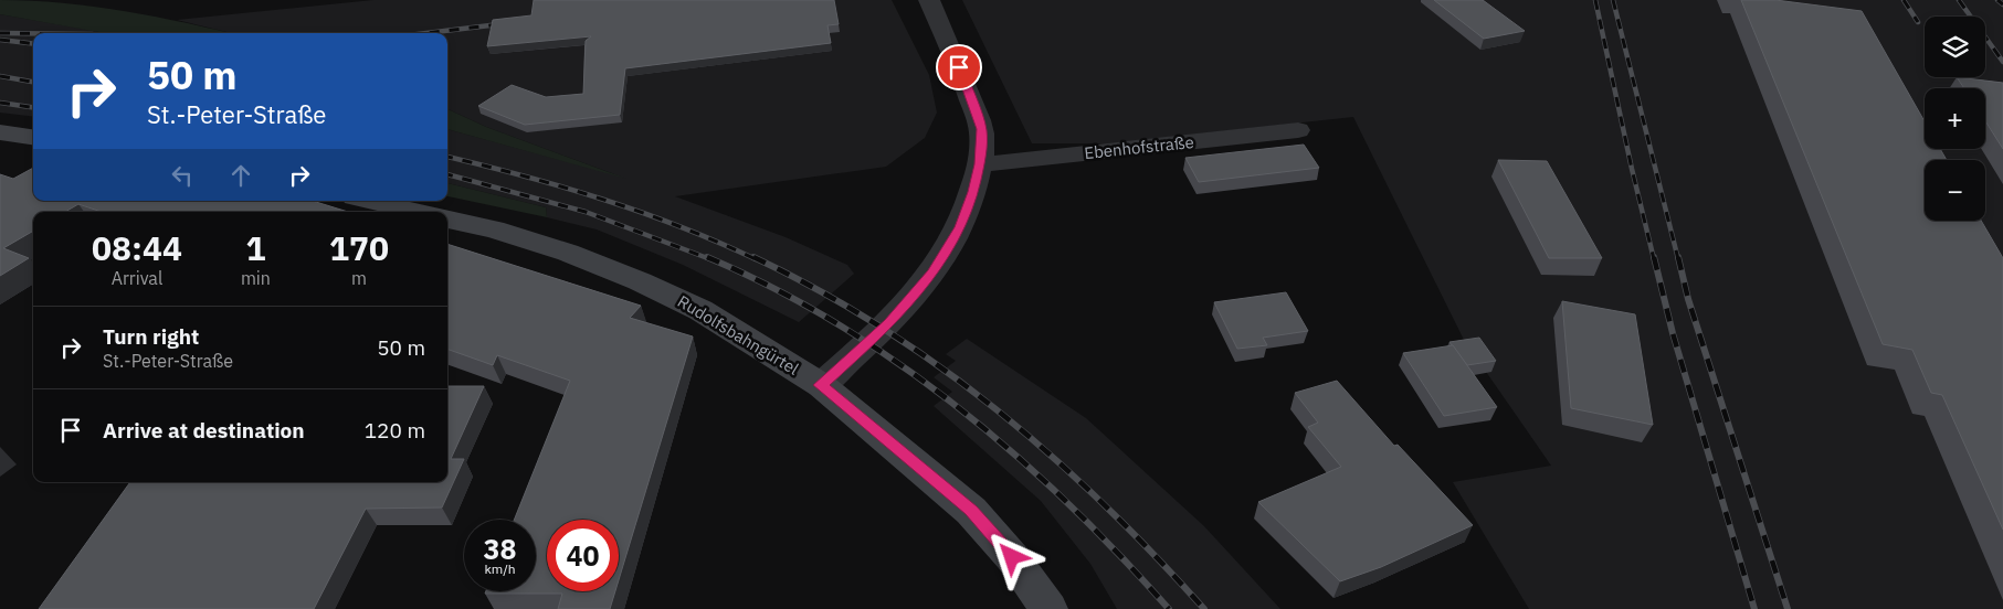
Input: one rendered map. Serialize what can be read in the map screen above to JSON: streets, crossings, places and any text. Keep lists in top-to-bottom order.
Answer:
{
  "streets": {
    "street": ["Ebenhofstraße", "Rudolfsbahngürtel"]
  },
  "page": {
    "map_buttons": ["+", "−"],
    "turn": ["50 m", "St.-Peter-Straße"],
    "eta": [
      "08:44",
      "Arrival",
      "1",
      "min",
      "170",
      "m"
    ],
    "list": [
      {
        "name": "Turn right",
        "note": "St.-Peter-Straße",
        "value": "50 m"
      },
      {
        "name": "Arrive at destination",
        "value": "120 m"
      }
    ],
    "speed": "38 km/h",
    "limit": "40"
  }
}
